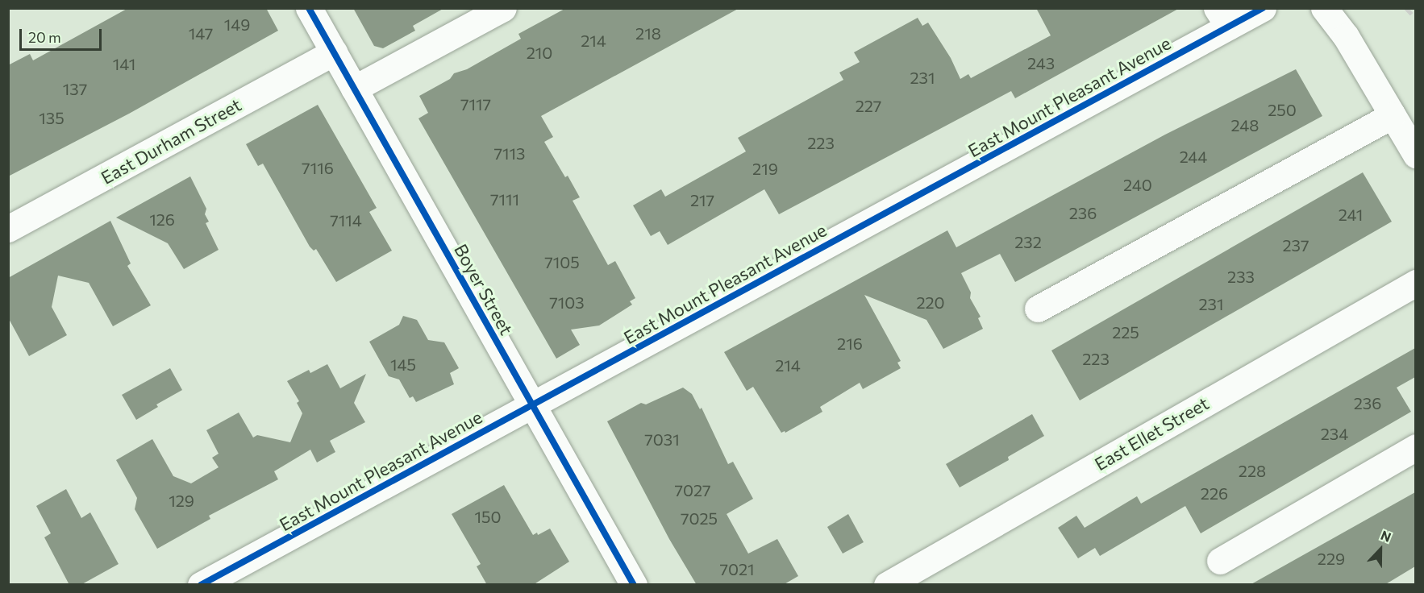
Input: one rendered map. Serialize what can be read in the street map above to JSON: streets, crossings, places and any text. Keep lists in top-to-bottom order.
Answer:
{
  "streets": {
    "street": [
      "East Mount Pleasant Avenue",
      "East Durham Street",
      "Boyer Street",
      "East Ellet Street"
    ]
  },
  "crossings": [
    ["East Mount Pleasant Avenue", "Boyer Street"],
    ["East Durham Street", "Boyer Street"]
  ],
  "house_numbers": [
    "149",
    "147",
    "218",
    "214",
    "210",
    "243",
    "141",
    "231",
    "137",
    "7117",
    "227",
    "250",
    "135",
    "248",
    "223",
    "7113",
    "244",
    "7116",
    "219",
    "240",
    "7111",
    "217",
    "236",
    "241",
    "126",
    "7114",
    "232",
    "237",
    "7105",
    "233",
    "7103",
    "220",
    "231",
    "225",
    "216",
    "223",
    "145",
    "214",
    "236",
    "234",
    "7031",
    "228",
    "7027",
    "226",
    "129",
    "150",
    "7025",
    "229",
    "7021"
  ],
  "scale_bar": "20 m",
  "north": "top"
}
